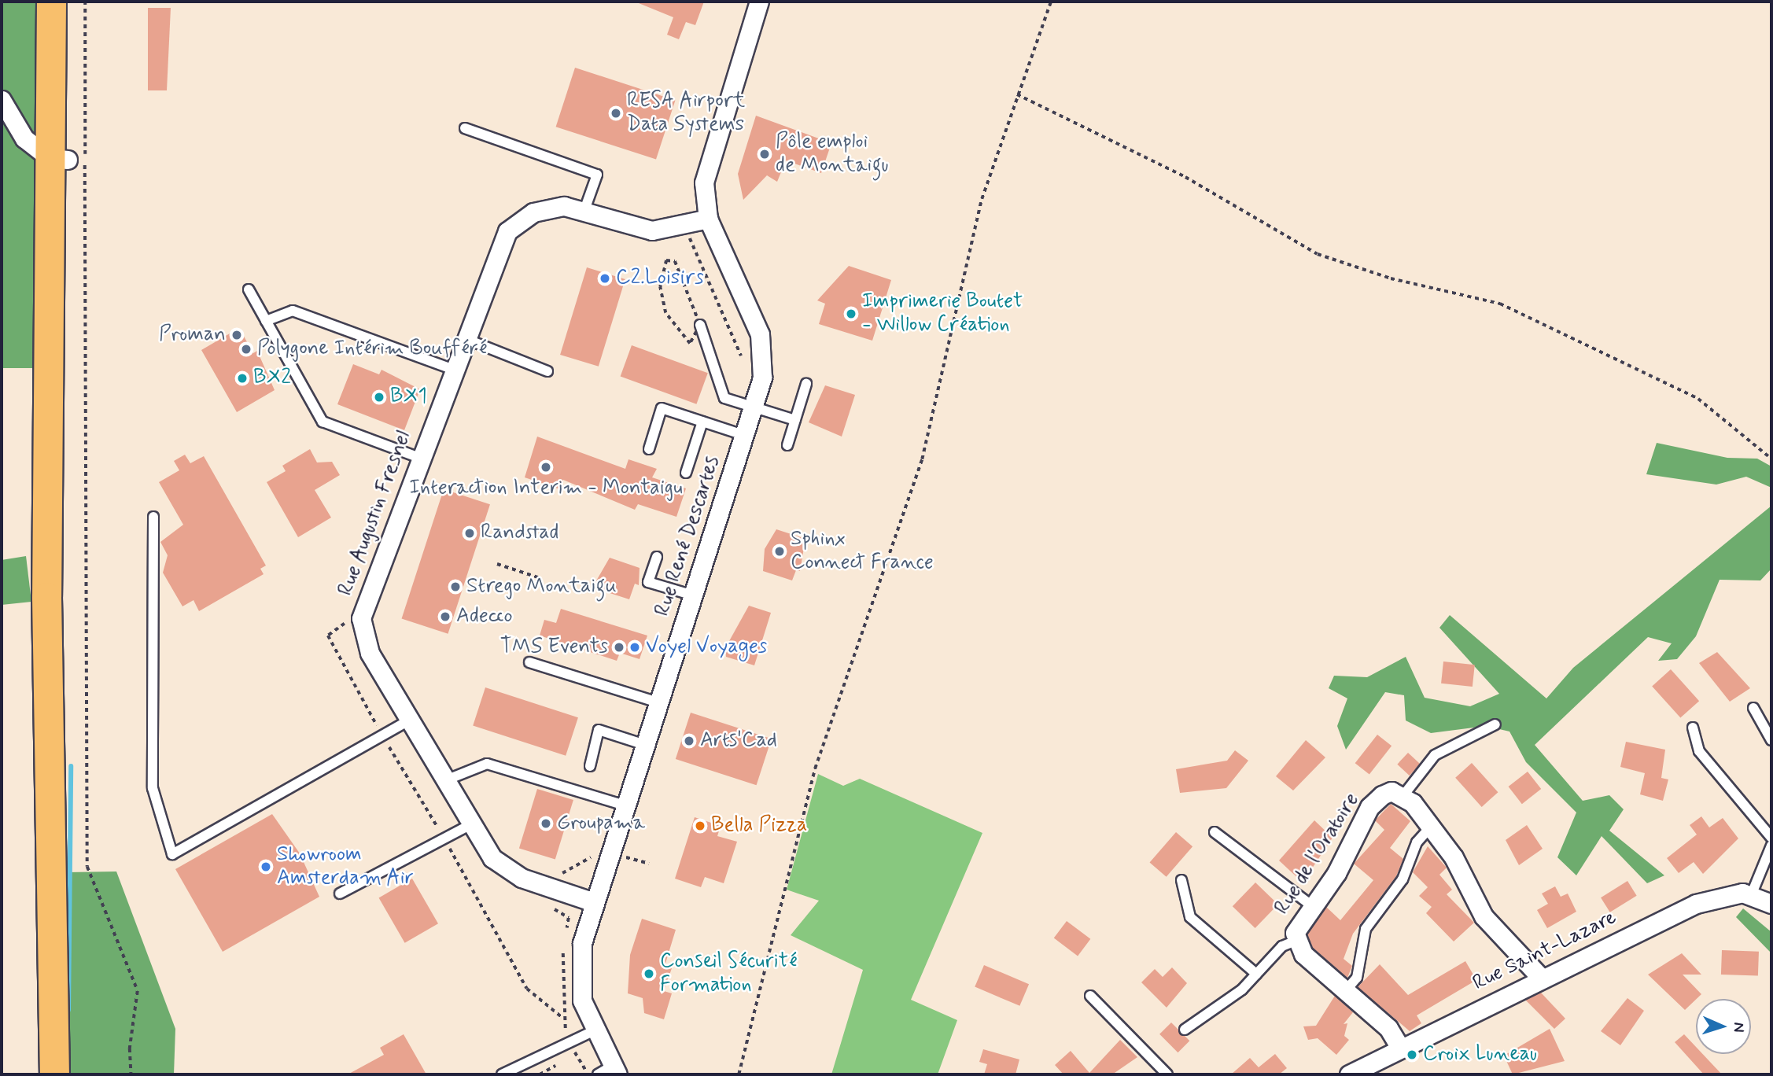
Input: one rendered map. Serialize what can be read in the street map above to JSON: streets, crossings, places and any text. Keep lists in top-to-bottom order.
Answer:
{
  "streets": {
    "street": [
      "Rue Augustin Fresnel",
      "Rue René Descartes",
      "Rue de l'Oratoire",
      "Rue Saint-Lazare"
    ]
  },
  "crossings": [
    ["Rue Augustin Fresnel", "Rue René Descartes"],
    ["Rue de l'Oratoire", "Rue Saint-Lazare"]
  ],
  "places": [
    "RESA Airport Data Systems",
    "Pôle emploi de Montaigu",
    "C2.Loisirs",
    "Imprimerie Boutet - Willow Création",
    "Proman",
    "Polygone Intérim Boufféré",
    "BX2",
    "BX1",
    "Interaction Interim - Montaigu",
    "Randstad",
    "Sphinx Connect France",
    "Strego Montaigu",
    "Adecco",
    "TMS Events",
    "Voyel Voyages",
    "Arts'Cad",
    "Groupama",
    "Bella Pizza",
    "Showroom Amsterdam Air",
    "Conseil Sécurité Formation",
    "Croix Luneau"
  ],
  "north": "right"
}
